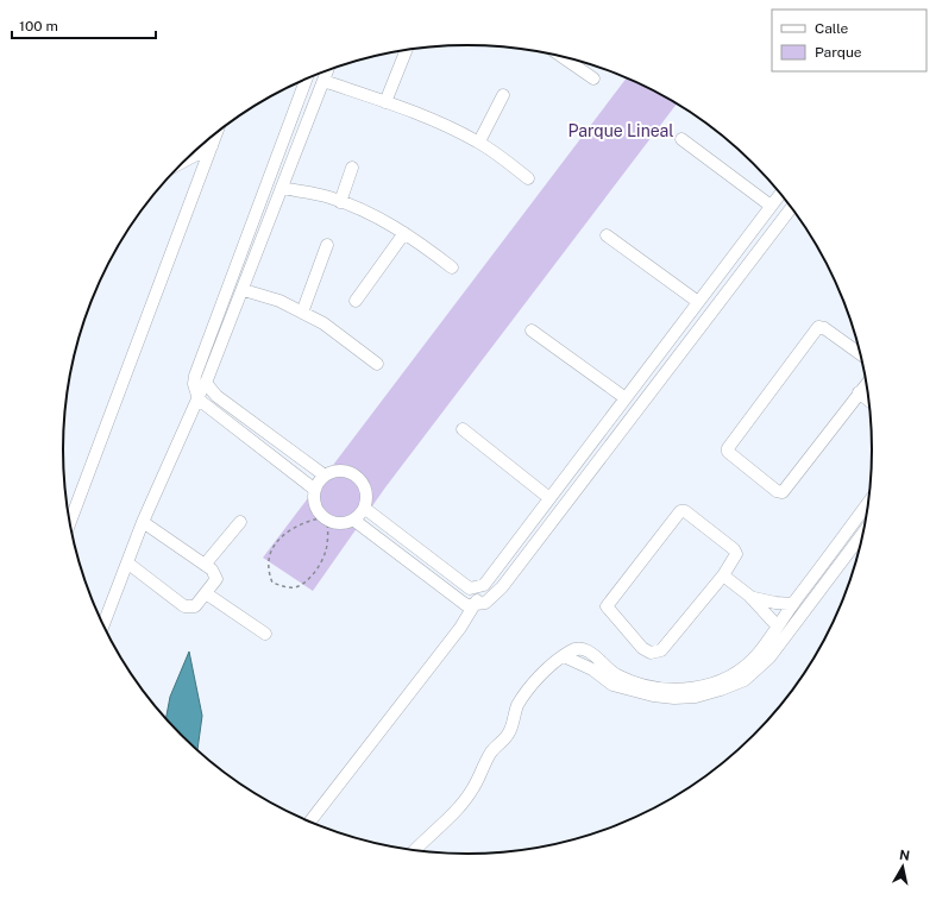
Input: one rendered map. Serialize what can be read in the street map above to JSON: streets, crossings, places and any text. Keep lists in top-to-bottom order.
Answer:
{
  "parks": ["Parque Lineal"],
  "legend": ["Calle", "Parque"],
  "scale_bar": "100 m",
  "north": "top"
}
